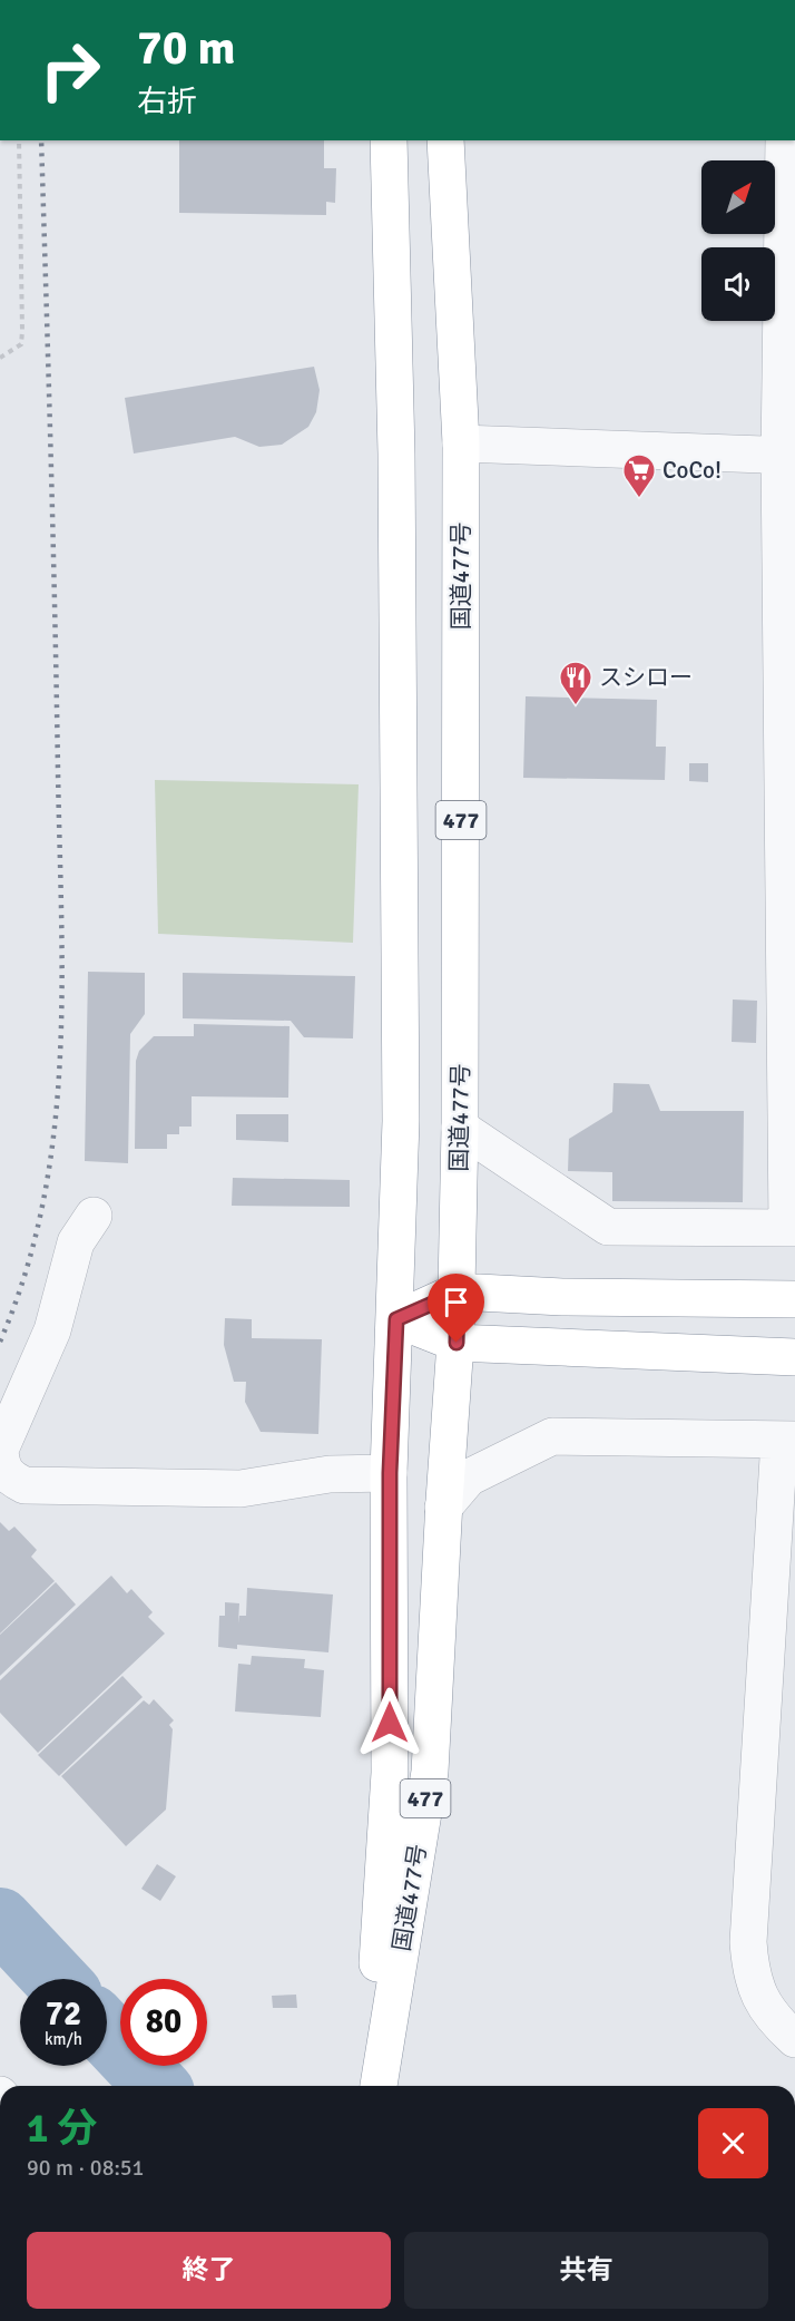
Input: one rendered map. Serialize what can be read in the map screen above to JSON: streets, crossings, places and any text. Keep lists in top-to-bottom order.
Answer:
{
  "streets": {
    "highway": ["国道477号", "477"]
  },
  "places": {
    "supermarket": ["CoCo!"],
    "restaurant": ["スシロー"]
  },
  "north": "top right",
  "page": {
    "turn": ["70 m", "右折"],
    "speed": "72 km/h",
    "limit": "80",
    "heading": ["1 分", "90 m · 08:51"],
    "buttons": ["終了", "共有"]
  }
}
